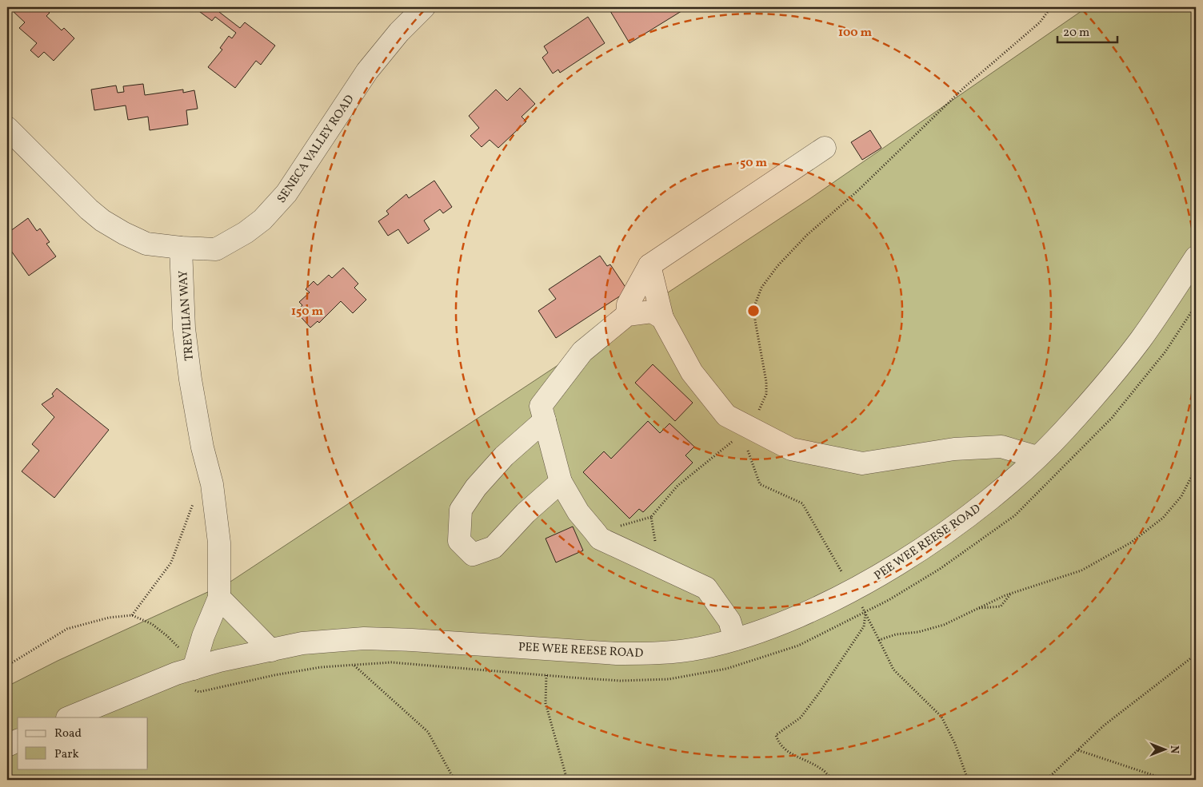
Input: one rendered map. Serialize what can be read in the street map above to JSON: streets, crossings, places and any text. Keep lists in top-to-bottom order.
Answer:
{
  "streets": {
    "street": ["SENECA VALLEY ROAD", "TREVILIAN WAY", "PEE WEE REESE ROAD"]
  },
  "crossings": [
    ["SENECA VALLEY ROAD", "TREVILIAN WAY"],
    ["TREVILIAN WAY", "PEE WEE REESE ROAD"]
  ],
  "legend": ["Road", "Park"],
  "scale_bar": "20 m",
  "north": "right",
  "rings": ["100 m", "50 m", "150 m"]
}
